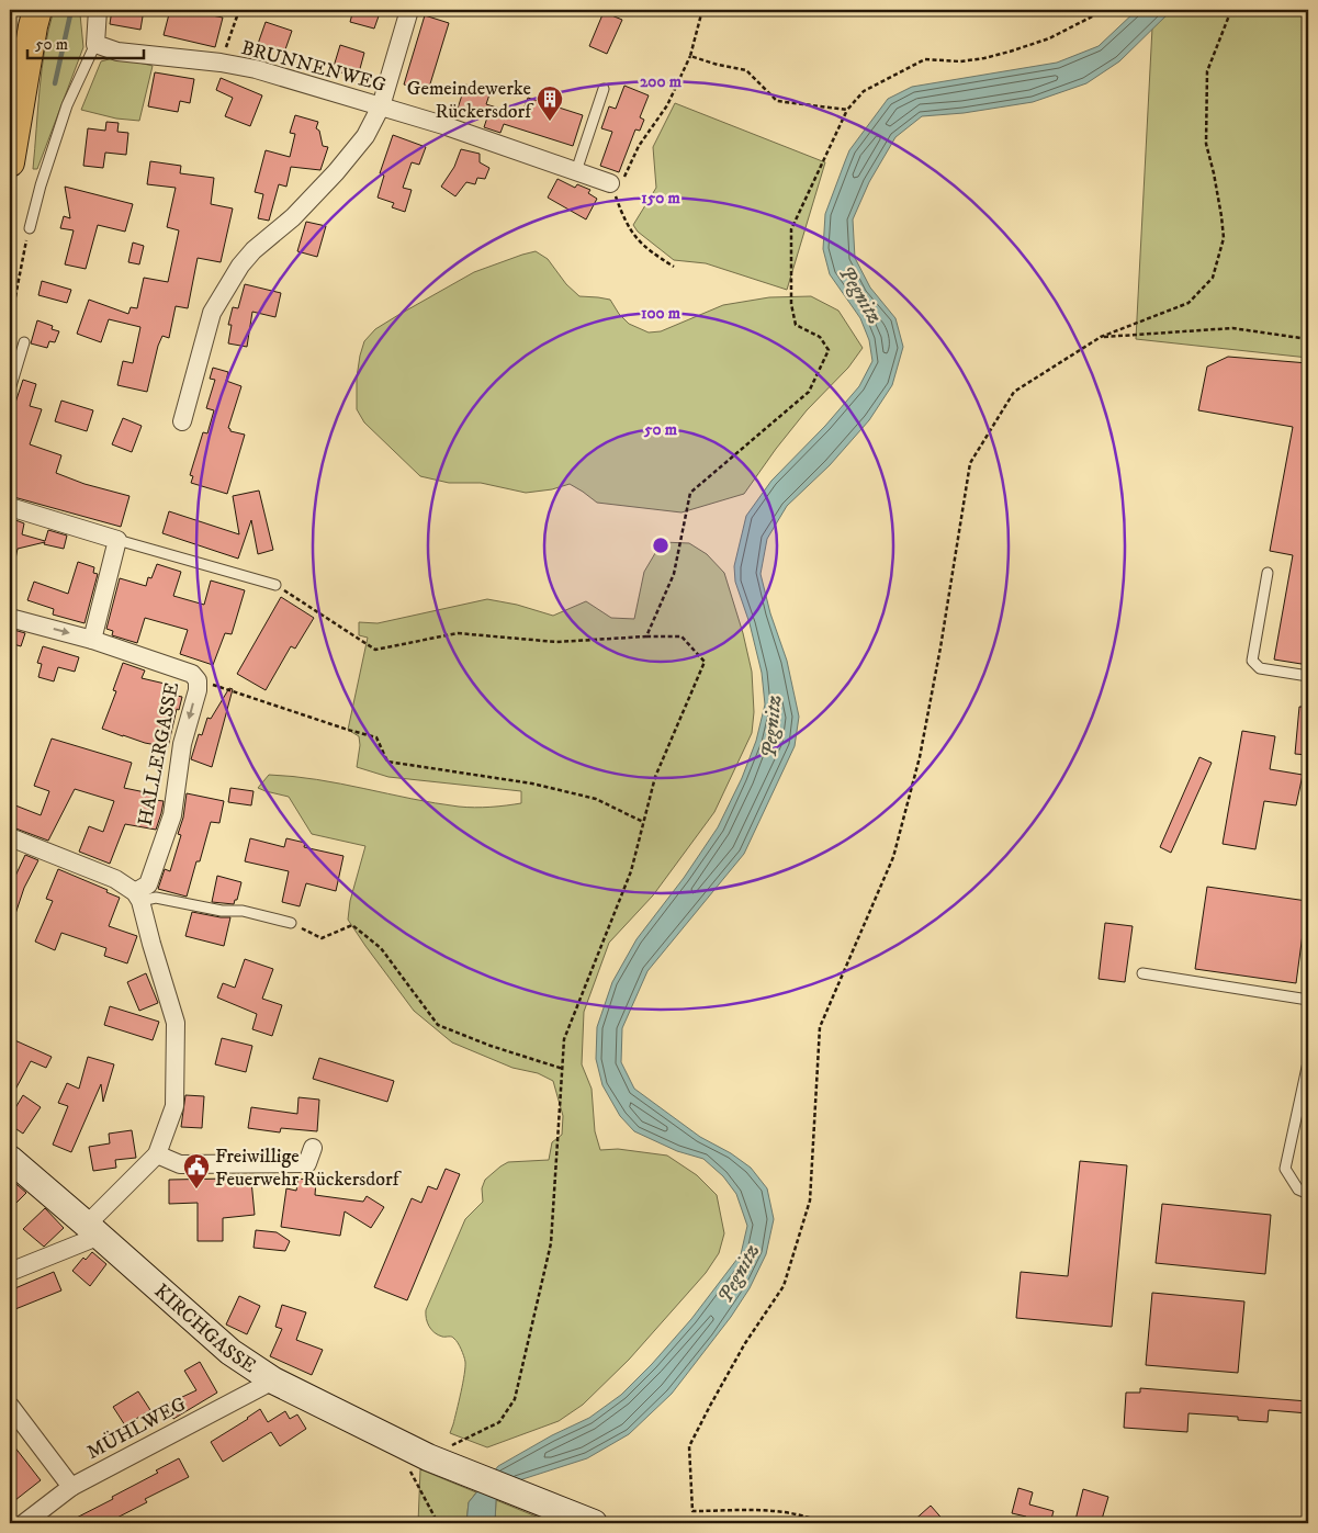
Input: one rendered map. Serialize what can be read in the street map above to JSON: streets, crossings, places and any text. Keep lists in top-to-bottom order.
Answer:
{
  "streets": {
    "main road": ["KIRCHGASSE"],
    "street": ["BRUNNENWEG", "HALLERGASSE", "MÜHLWEG"]
  },
  "crossings": [
    ["KIRCHGASSE", "MÜHLWEG"]
  ],
  "water": ["Pegnitz"],
  "places": {
    "building": ["Gemeindewerke Rückersdorf"],
    "public building": ["Freiwillige Feuerwehr Rückersdorf"]
  },
  "scale_bar": "50 m",
  "rings": [
    "200 m",
    "150 m",
    "100 m",
    "50 m"
  ]
}
